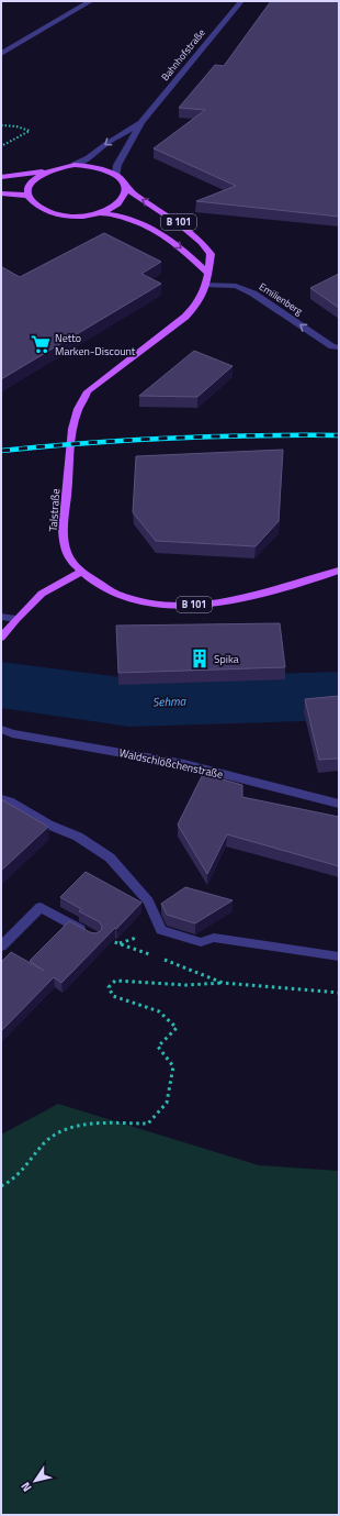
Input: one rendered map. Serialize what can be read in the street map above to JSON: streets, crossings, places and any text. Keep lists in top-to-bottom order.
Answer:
{
  "streets": {
    "main road": ["B 101", "Talstraße"],
    "street": ["Bahnhofstraße", "Emilienberg", "Waldschlößchenstraße"]
  },
  "crossings": [
    ["B 101", "Emilienberg"],
    ["B 101", "Talstraße"],
    ["Emilienberg", "Talstraße"]
  ],
  "one_way": ["Emilienberg"],
  "water": ["Sehma"],
  "places": {
    "supermarket": ["Netto Marken-Discount"],
    "building": ["Spika"]
  },
  "north": "bottom left"
}
